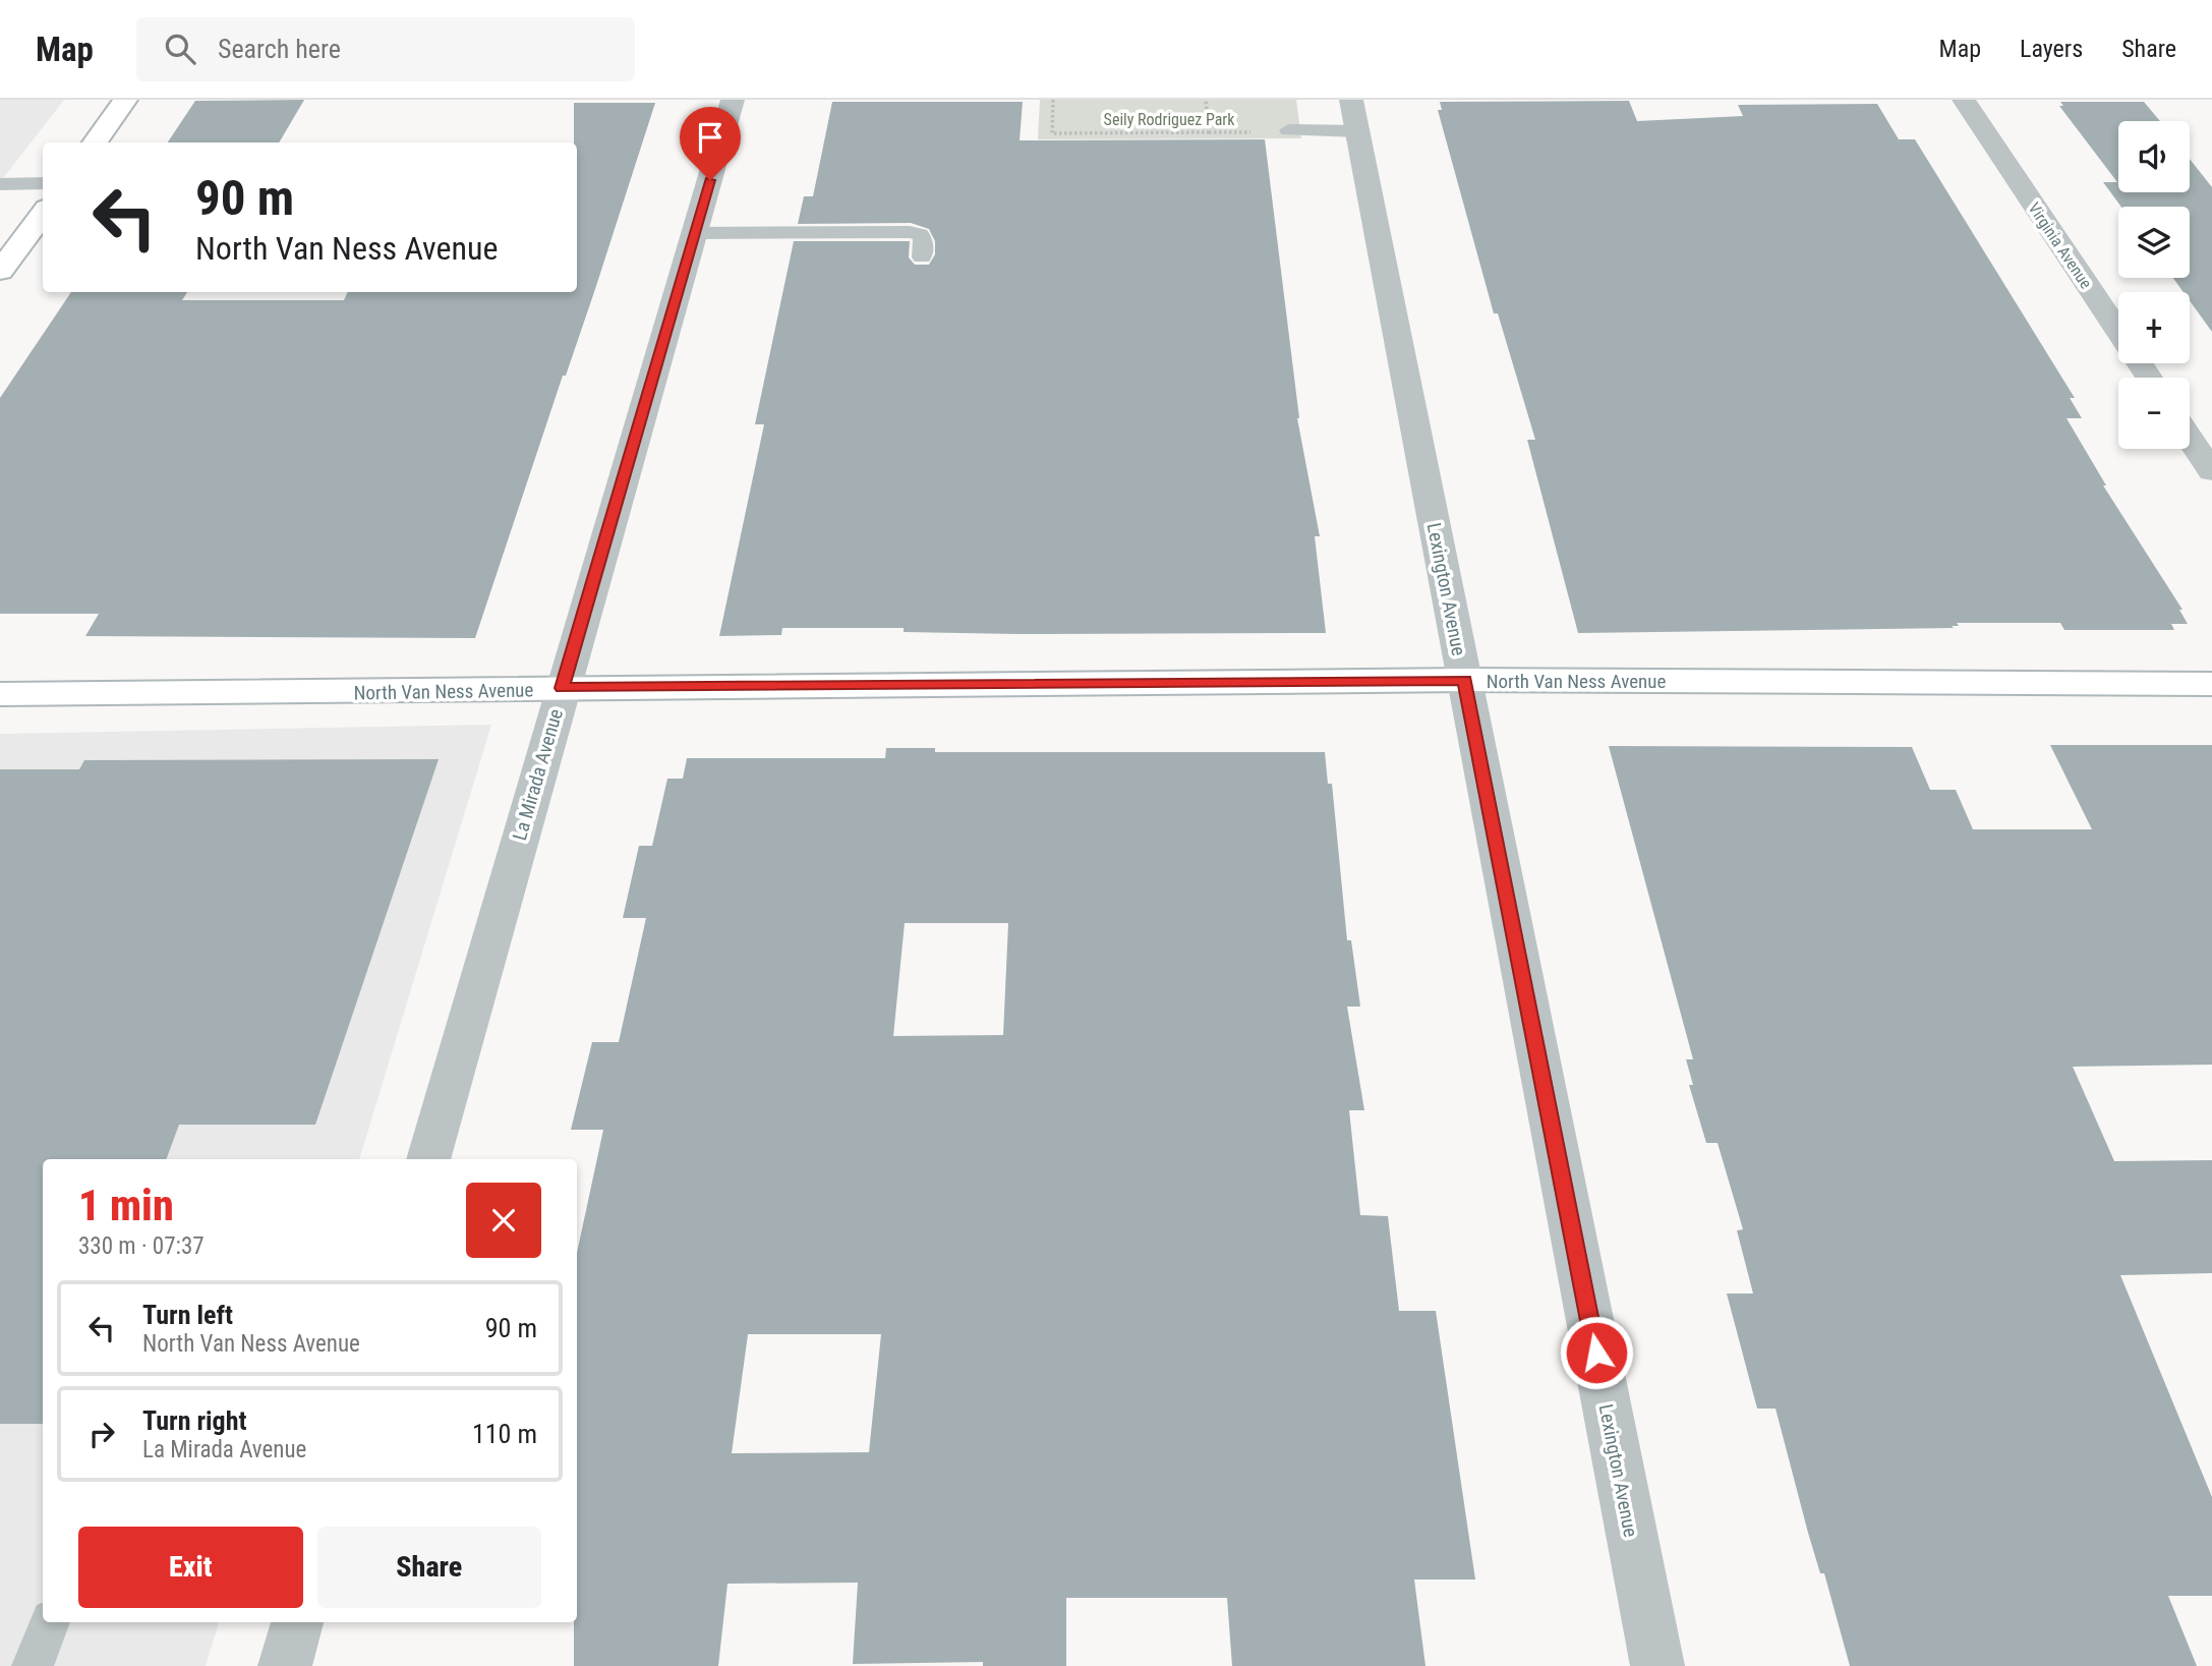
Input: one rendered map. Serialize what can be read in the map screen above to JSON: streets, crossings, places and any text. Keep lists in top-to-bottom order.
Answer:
{
  "streets": {
    "street": [
      "Virginia Avenue",
      "Lexington Avenue",
      "North Van Ness Avenue",
      "La Mirada Avenue"
    ]
  },
  "crossings": [
    ["Lexington Avenue", "North Van Ness Avenue"],
    ["North Van Ness Avenue", "La Mirada Avenue"]
  ],
  "parks": ["Seily Rodriguez Park"],
  "page": {
    "header": "Map",
    "search": "Search here",
    "nav": ["Map", "Layers", "Share"],
    "map_buttons": ["+", "−"],
    "turn": ["90 m", "North Van Ness Avenue"],
    "heading": ["1 min", "330 m · 07:37"],
    "list": [
      {
        "name": "Turn left",
        "note": "North Van Ness Avenue",
        "value": "90 m"
      },
      {
        "name": "Turn right",
        "note": "La Mirada Avenue",
        "value": "110 m"
      }
    ],
    "buttons": ["Exit", "Share"]
  }
}
